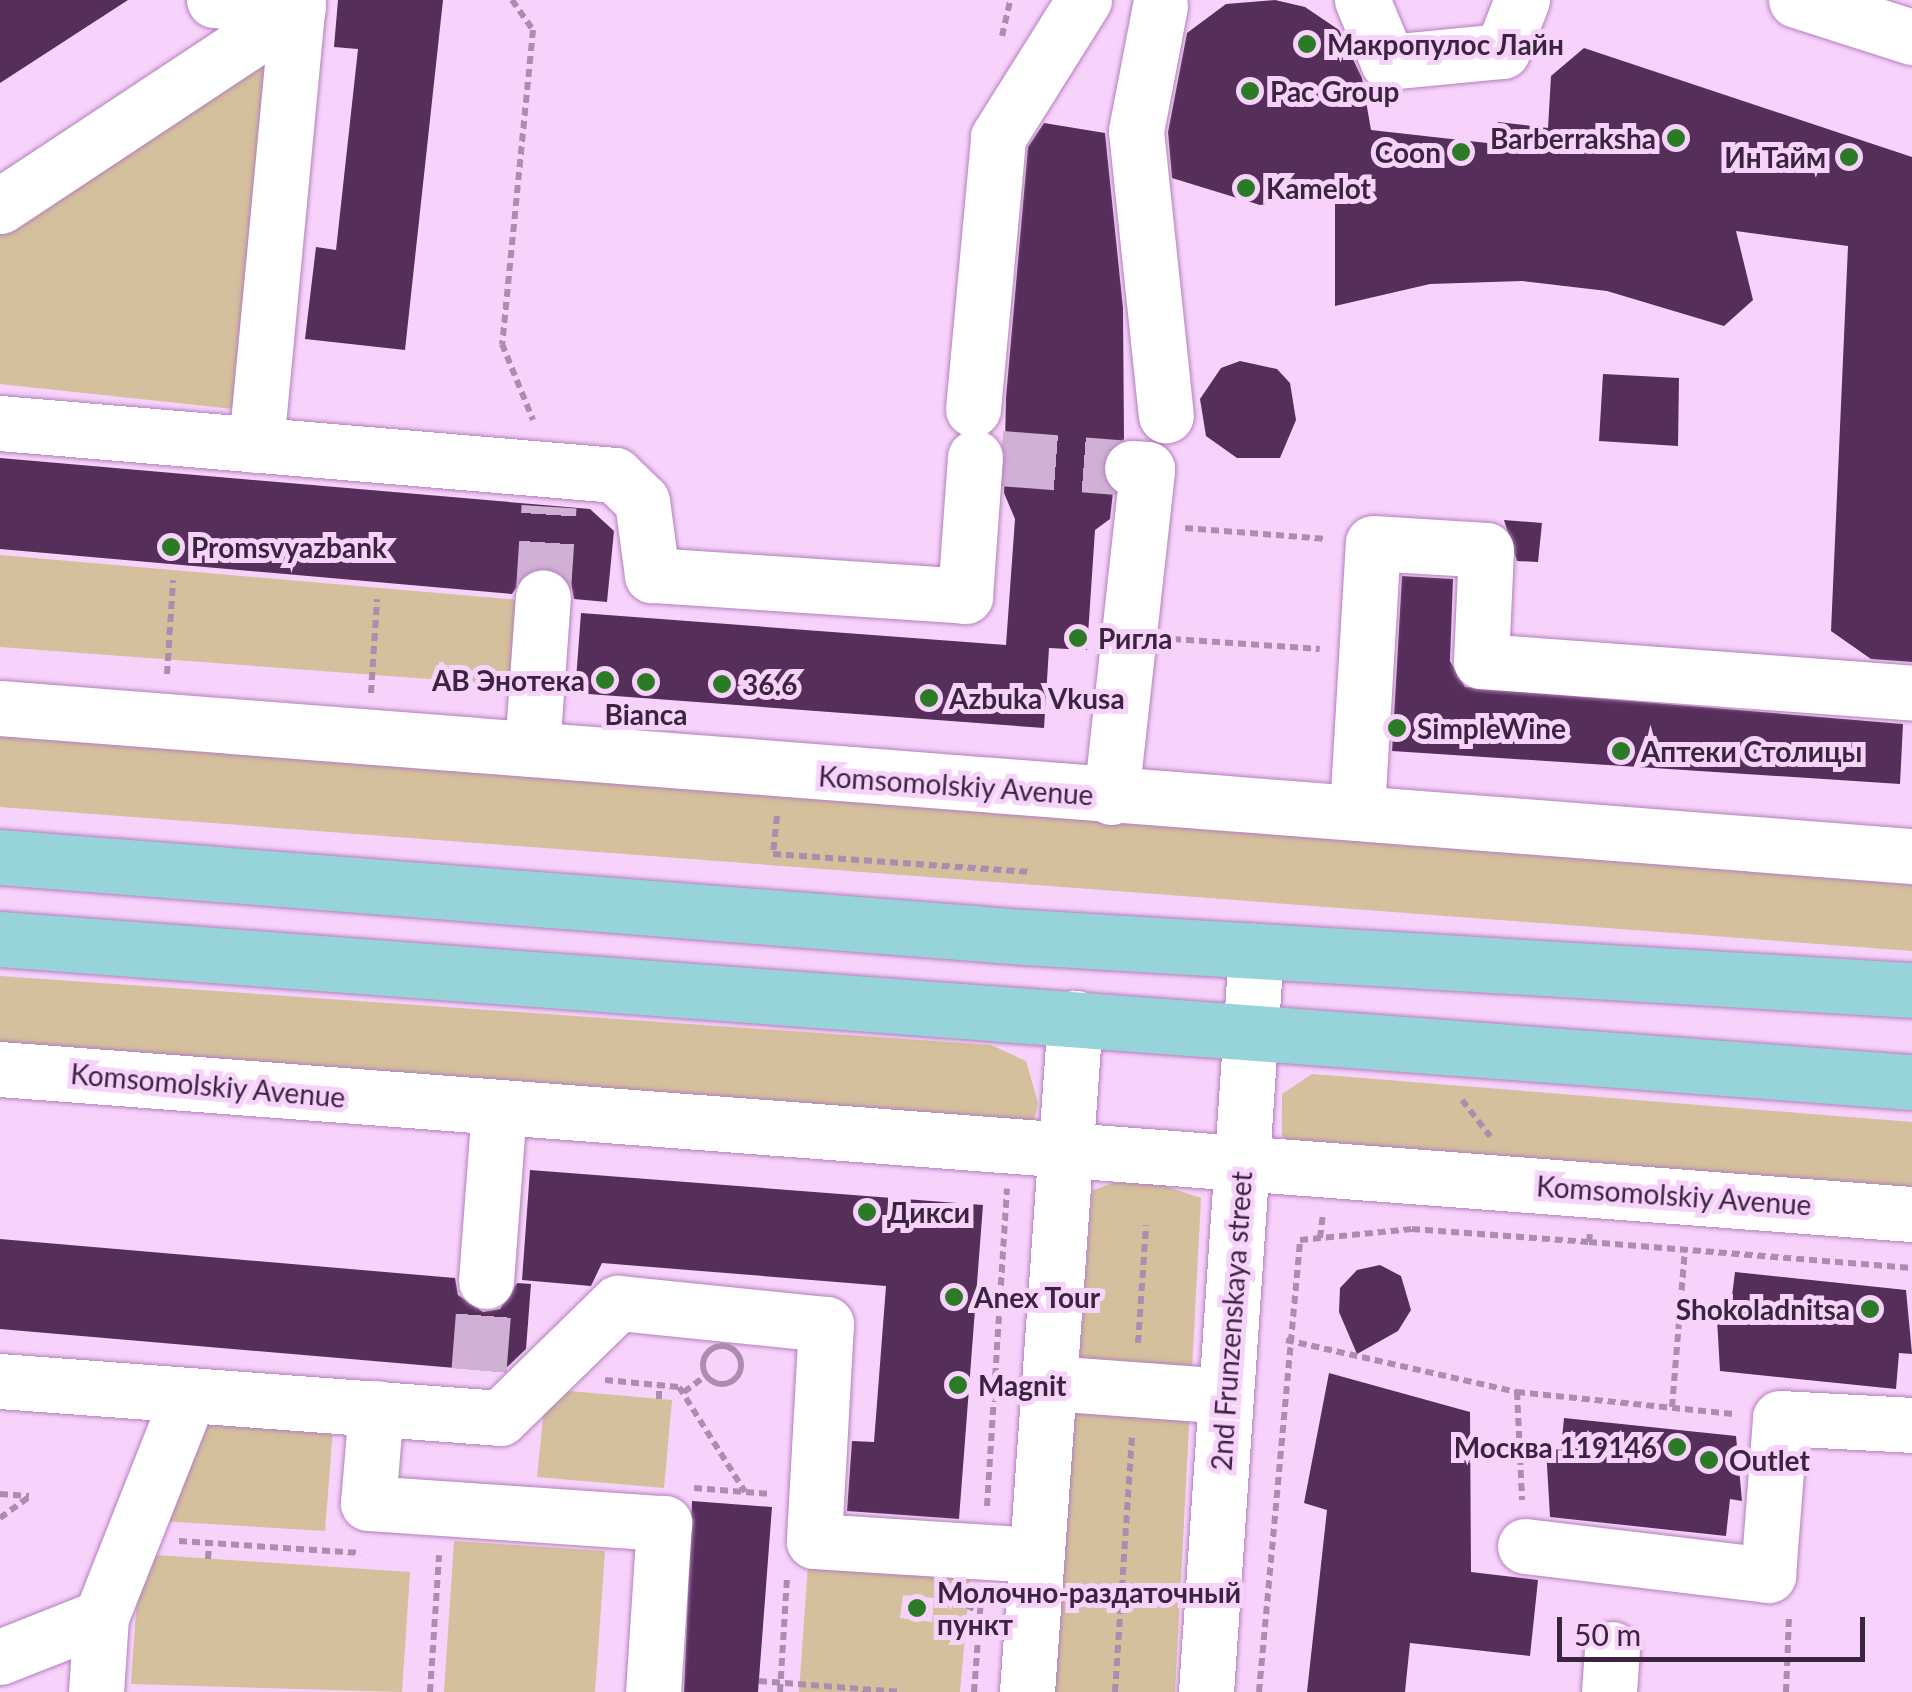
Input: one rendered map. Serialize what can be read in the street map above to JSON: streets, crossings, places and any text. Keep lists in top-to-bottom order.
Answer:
{
  "streets": {
    "street": ["Komsomolskiy Avenue", "2nd Frunzenskaya street"]
  },
  "crossings": [
    ["Komsomolskiy Avenue", "2nd Frunzenskaya street"]
  ],
  "places": [
    "Макропулос Лайн",
    "Pac Group",
    "Barberraksha",
    "Coon",
    "ИнТайм",
    "Kamelot",
    "Promsvyazbank",
    "Ригла",
    "АВ Энотека",
    "Bianca",
    "36.6",
    "Azbuka Vkusa",
    "SimpleWine",
    "Аптеки Столицы",
    "Дикси",
    "Anex Tour",
    "Shokoladnitsa",
    "Magnit",
    "Москва 119146",
    "Outlet",
    "Молочно-раздаточный пункт"
  ],
  "scale_bar": "50 m"
}
